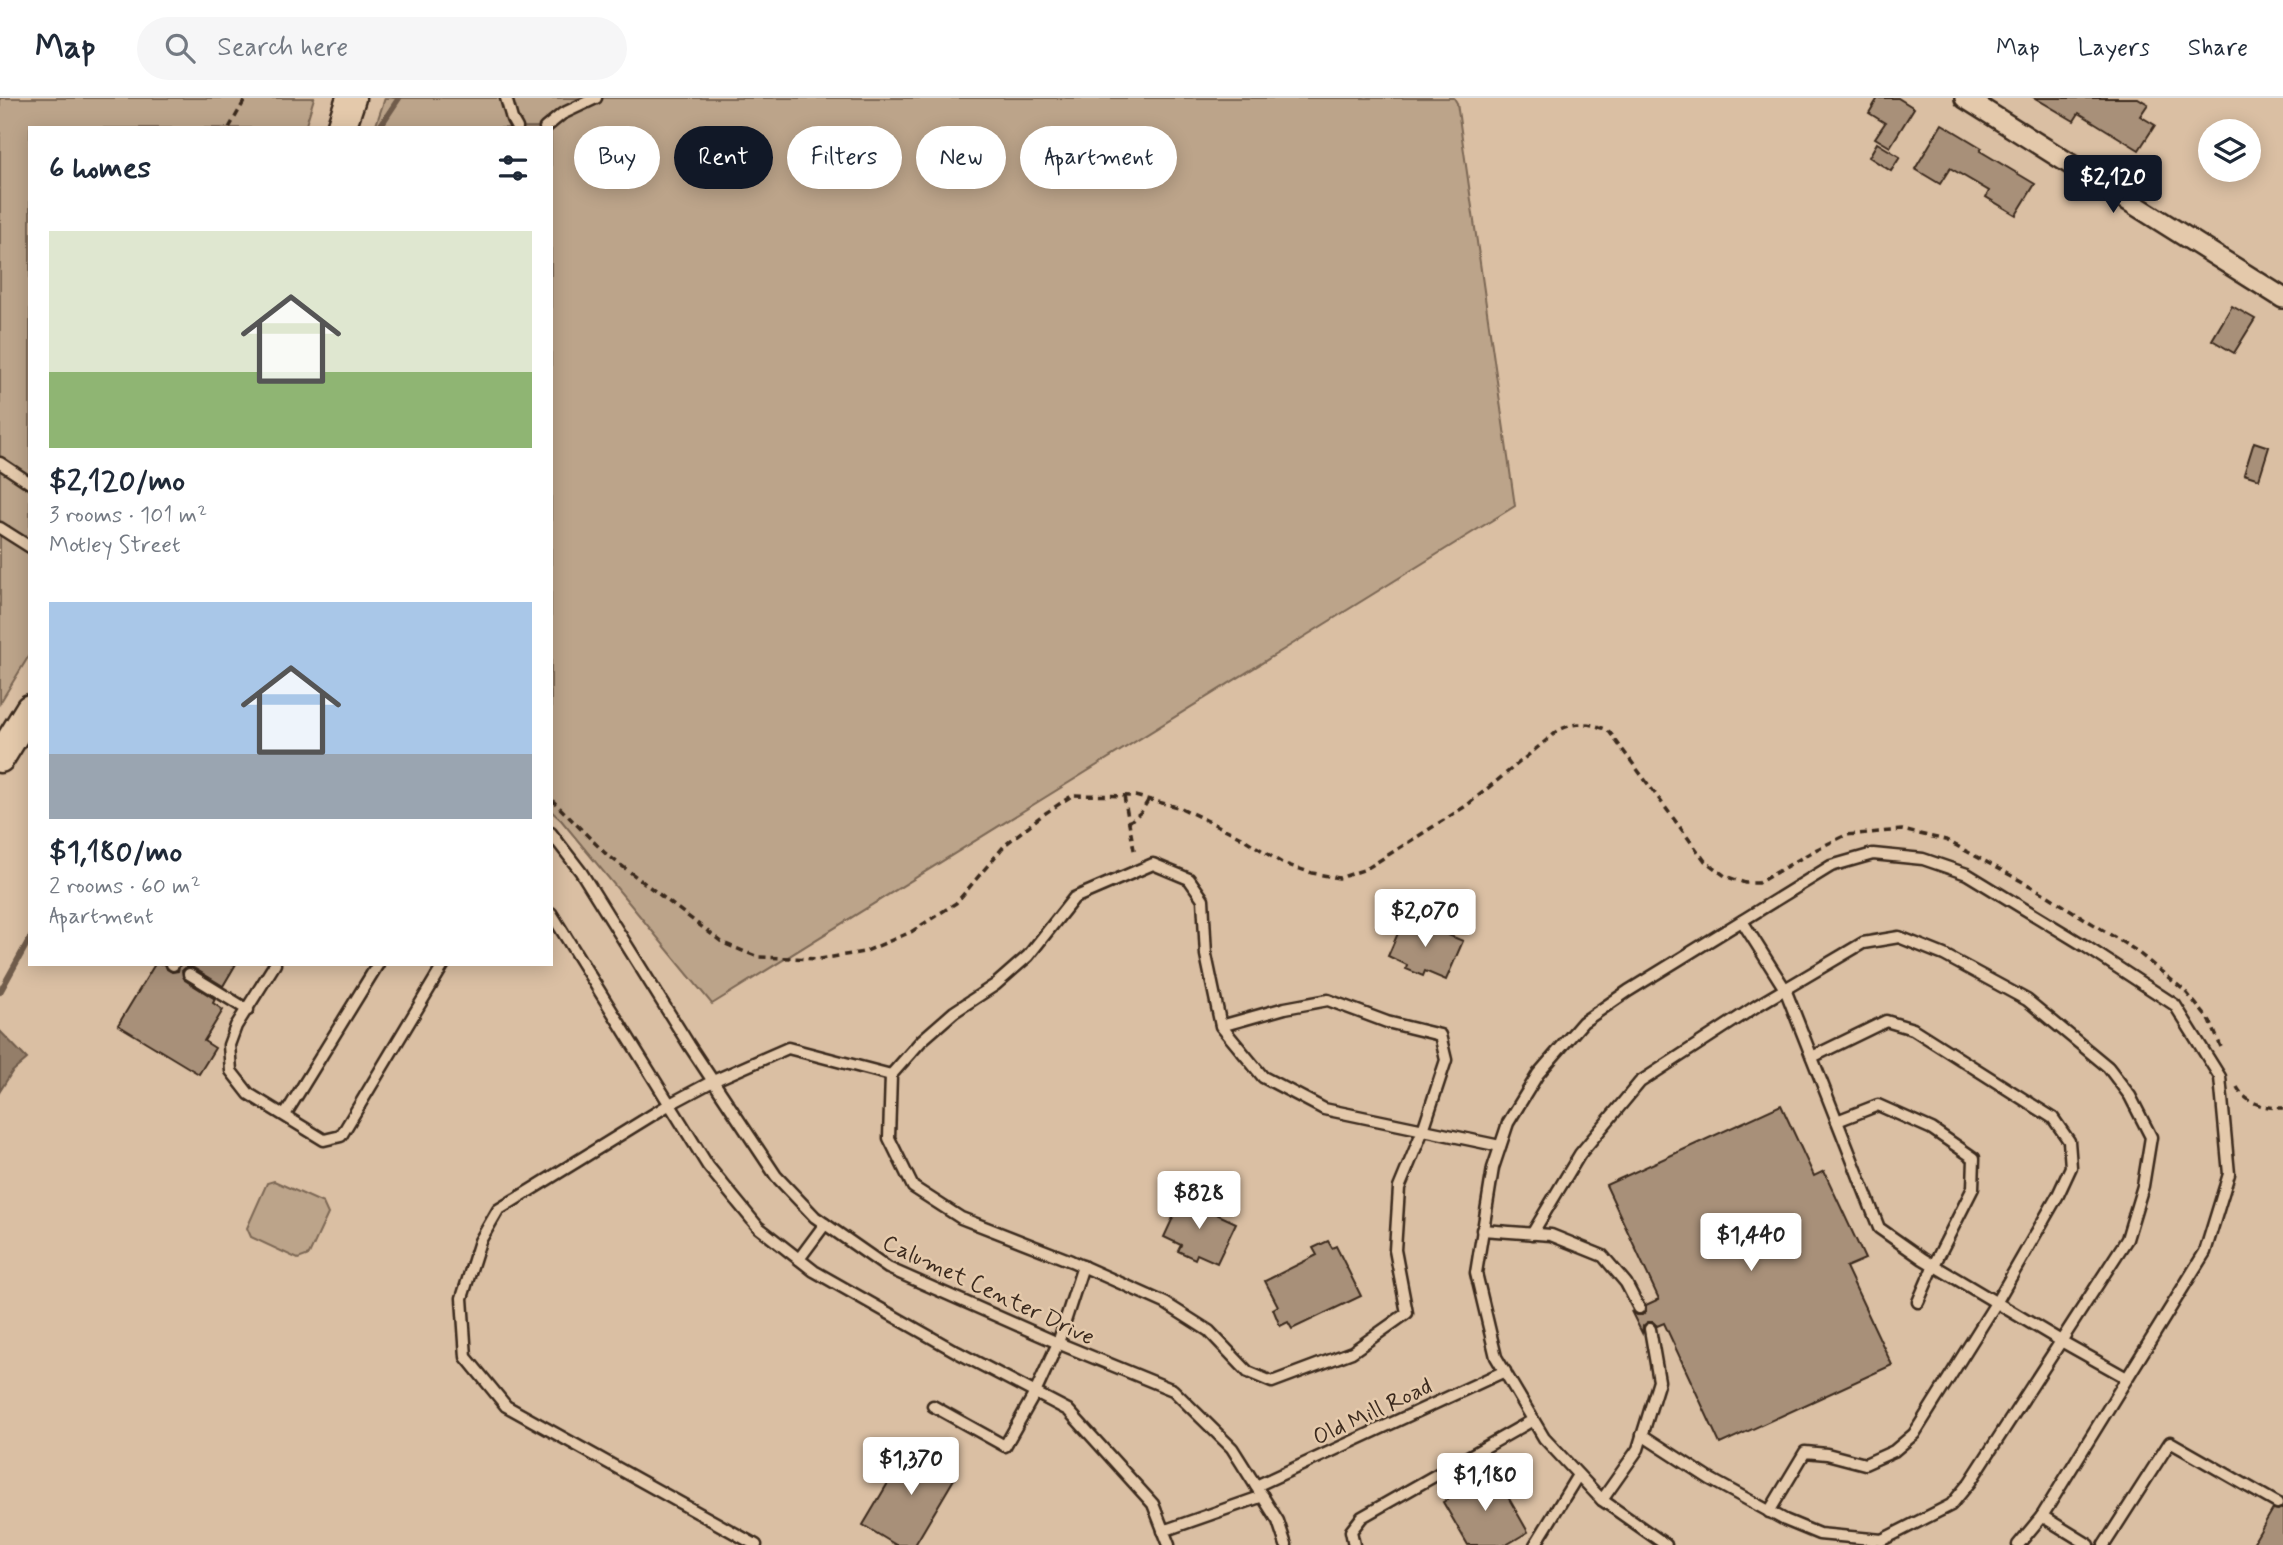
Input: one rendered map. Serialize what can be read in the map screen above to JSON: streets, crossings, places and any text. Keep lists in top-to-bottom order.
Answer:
{
  "streets": {
    "lane": ["Calumet Center Drive", "Old Mill Road"]
  },
  "crossings": [
    ["Calumet Center Drive", "Old Mill Road"]
  ],
  "page": {
    "header": "Map",
    "search": "Search here",
    "nav": ["Map", "Layers", "Share"],
    "chip": [
      "Buy",
      "Rent",
      "Filters",
      "New",
      "Apartment"
    ],
    "heading": "6 homes",
    "price": [
      "$2,120",
      "$2,070",
      "$828",
      "$1,440",
      "$1,370",
      "$1,180"
    ],
    "list": [
      {
        "name": "$2,120/mo",
        "note": "3 rooms · 101 m² · Motley Street"
      },
      {
        "name": "$1,180/mo",
        "note": "2 rooms · 60 m² · Apartment"
      }
    ]
  }
}
